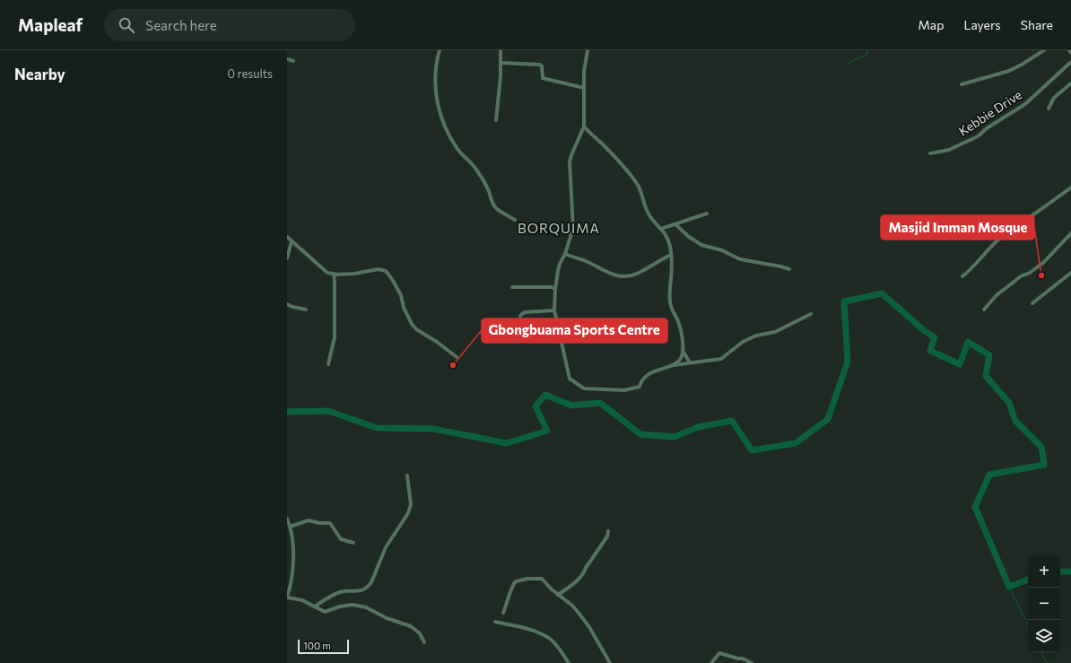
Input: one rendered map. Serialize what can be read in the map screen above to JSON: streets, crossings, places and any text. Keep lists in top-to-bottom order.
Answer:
{
  "streets": {
    "street": ["Kebbie Drive"]
  },
  "districts": ["BORQUIMA"],
  "places": ["Masjid Imman Mosque", "Gbongbuama Sports Centre"],
  "scale_bar": "100 m",
  "page": {
    "header": "Mapleaf",
    "search": "Search here",
    "nav": ["Map", "Layers", "Share"],
    "heading": ["Nearby", "0 results"],
    "map_buttons": ["+", "−"],
    "scale": "100 m"
  }
}
